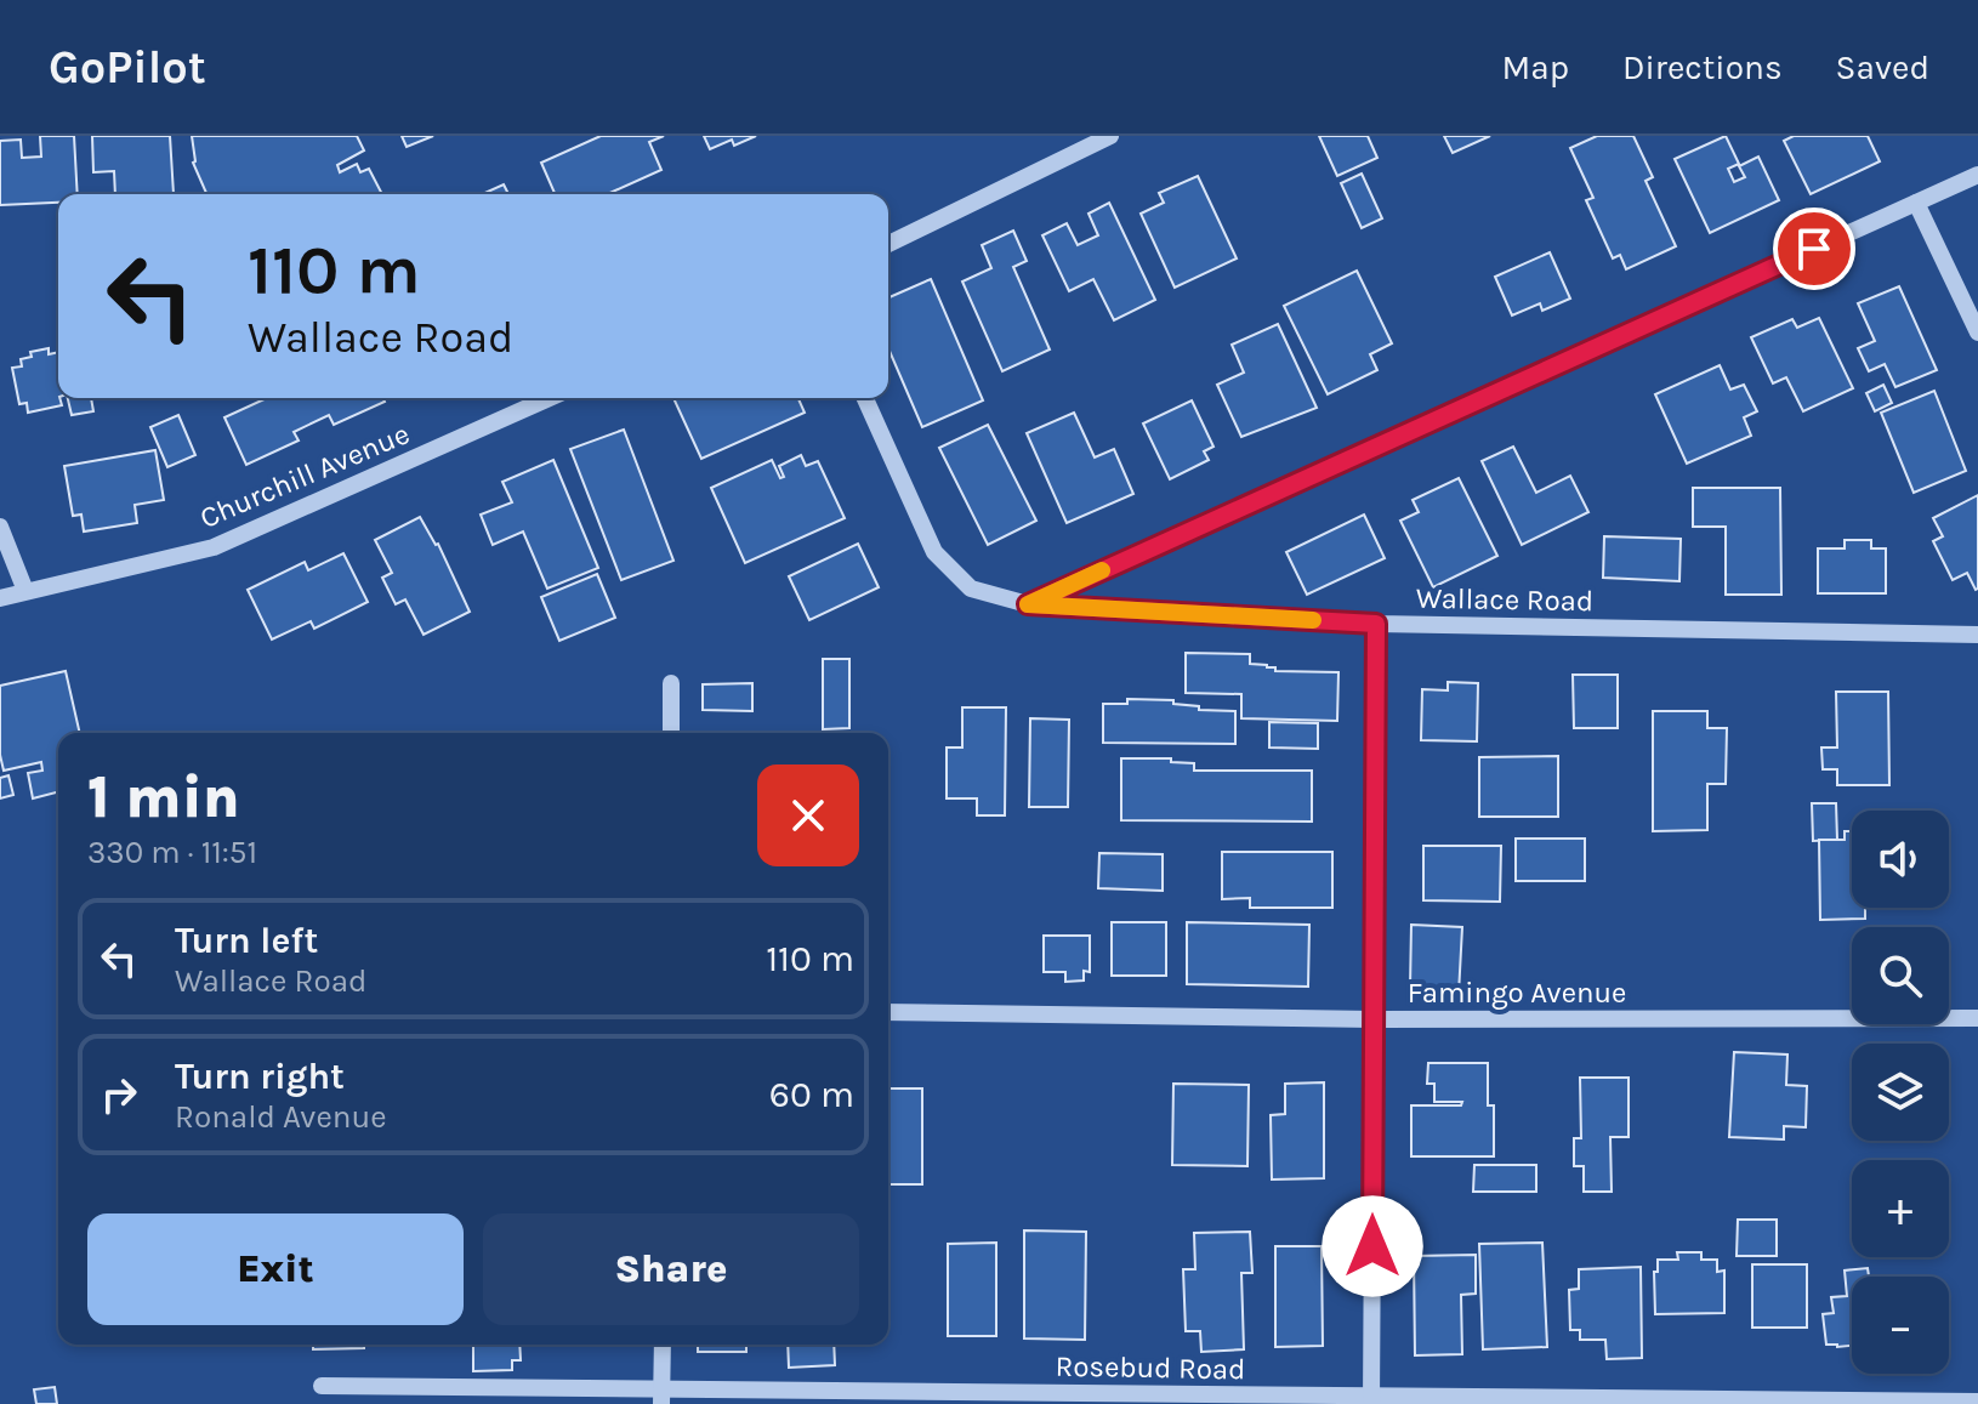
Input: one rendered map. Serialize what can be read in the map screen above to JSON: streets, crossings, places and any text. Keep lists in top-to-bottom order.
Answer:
{
  "streets": {
    "street": [
      "Churchill Avenue",
      "Wallace Road",
      "Famingo Avenue",
      "Rosebud Road"
    ]
  },
  "page": {
    "header": "GoPilot",
    "nav": ["Map", "Directions", "Saved"],
    "turn": ["110 m", "Wallace Road"],
    "heading": ["1 min", "330 m · 11:51"],
    "map_buttons": ["+", "−"],
    "list": [
      {
        "name": "Turn left",
        "note": "Wallace Road",
        "value": "110 m"
      },
      {
        "name": "Turn right",
        "note": "Ronald Avenue",
        "value": "60 m"
      }
    ],
    "buttons": ["Exit", "Share"]
  }
}
